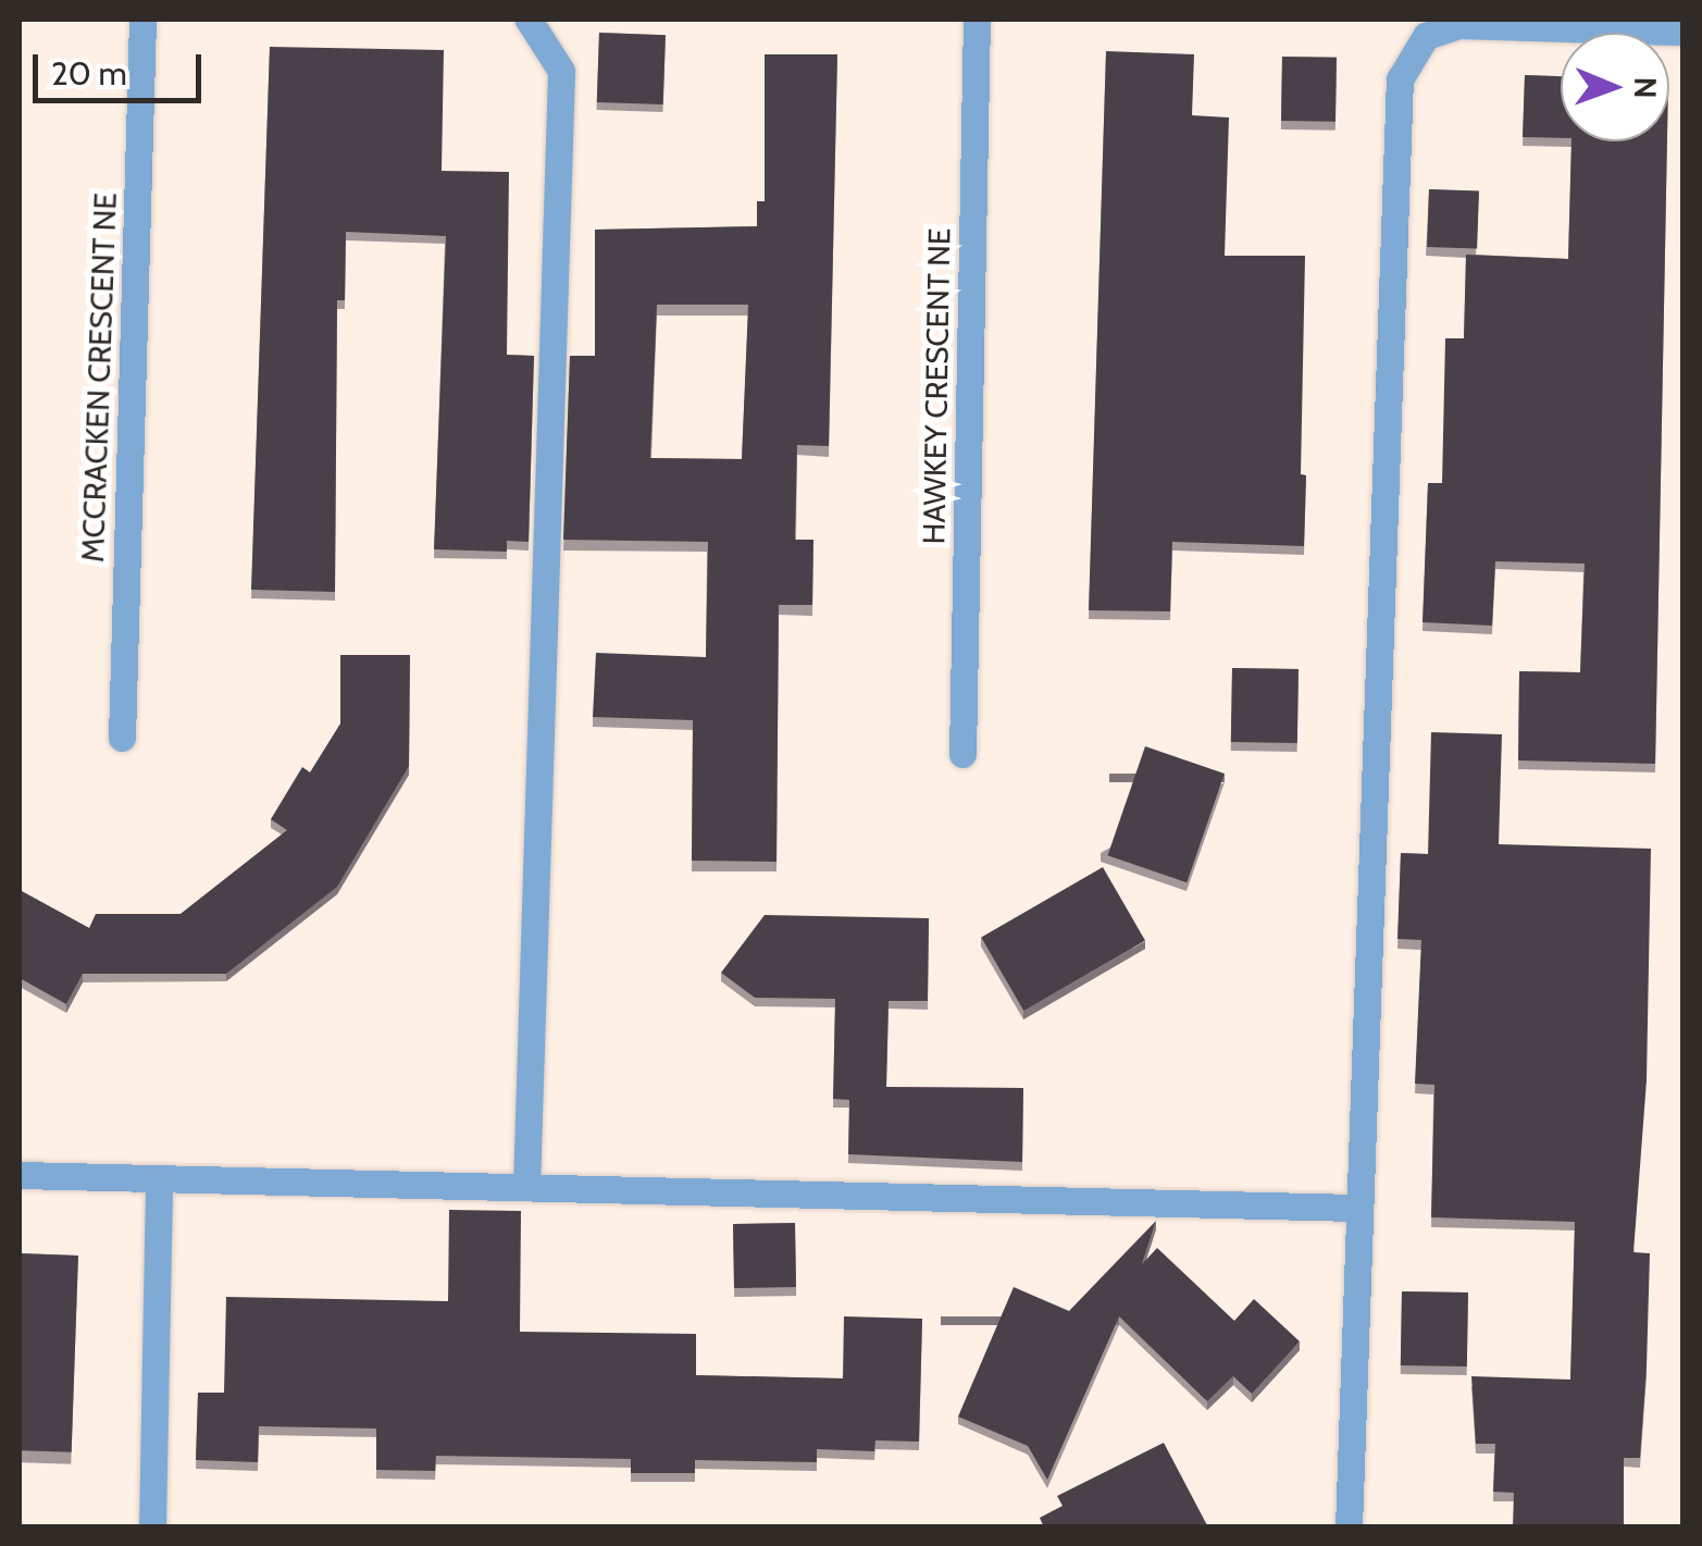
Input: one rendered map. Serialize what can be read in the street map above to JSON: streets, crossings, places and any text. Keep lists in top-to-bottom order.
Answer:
{
  "streets": {
    "street": ["MCCRACKEN CRESCENT NE", "HAWKEY CRESCENT NE"]
  },
  "scale_bar": "20 m",
  "north": "right"
}
